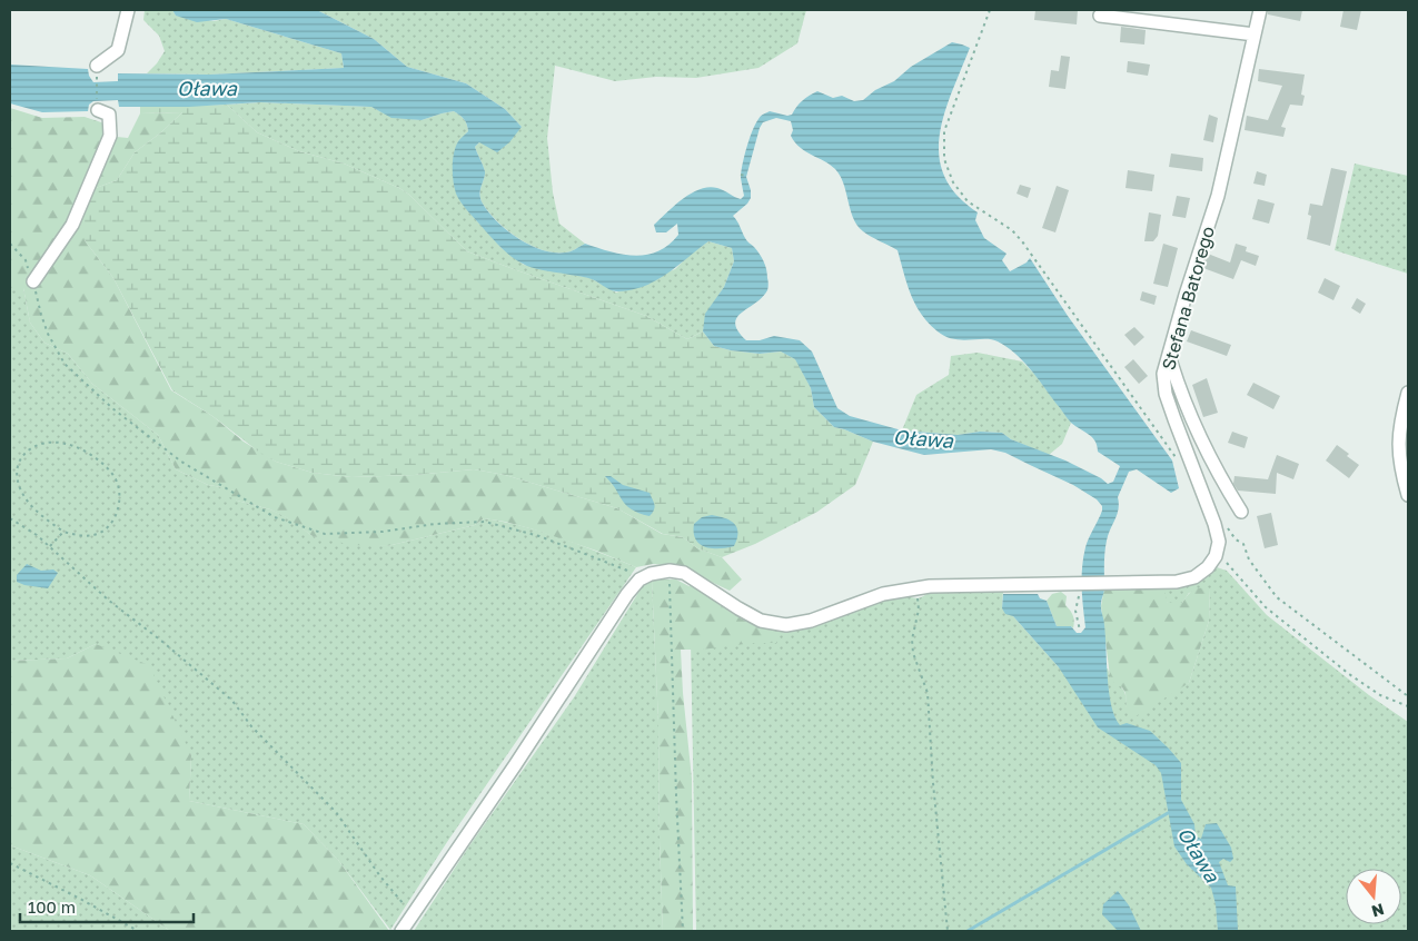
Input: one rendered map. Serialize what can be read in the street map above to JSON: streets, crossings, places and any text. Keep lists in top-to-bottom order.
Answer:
{
  "streets": {
    "street": ["Stefana Batorego"]
  },
  "water": ["Oława"],
  "scale_bar": "100 m",
  "north": "bottom"
}
